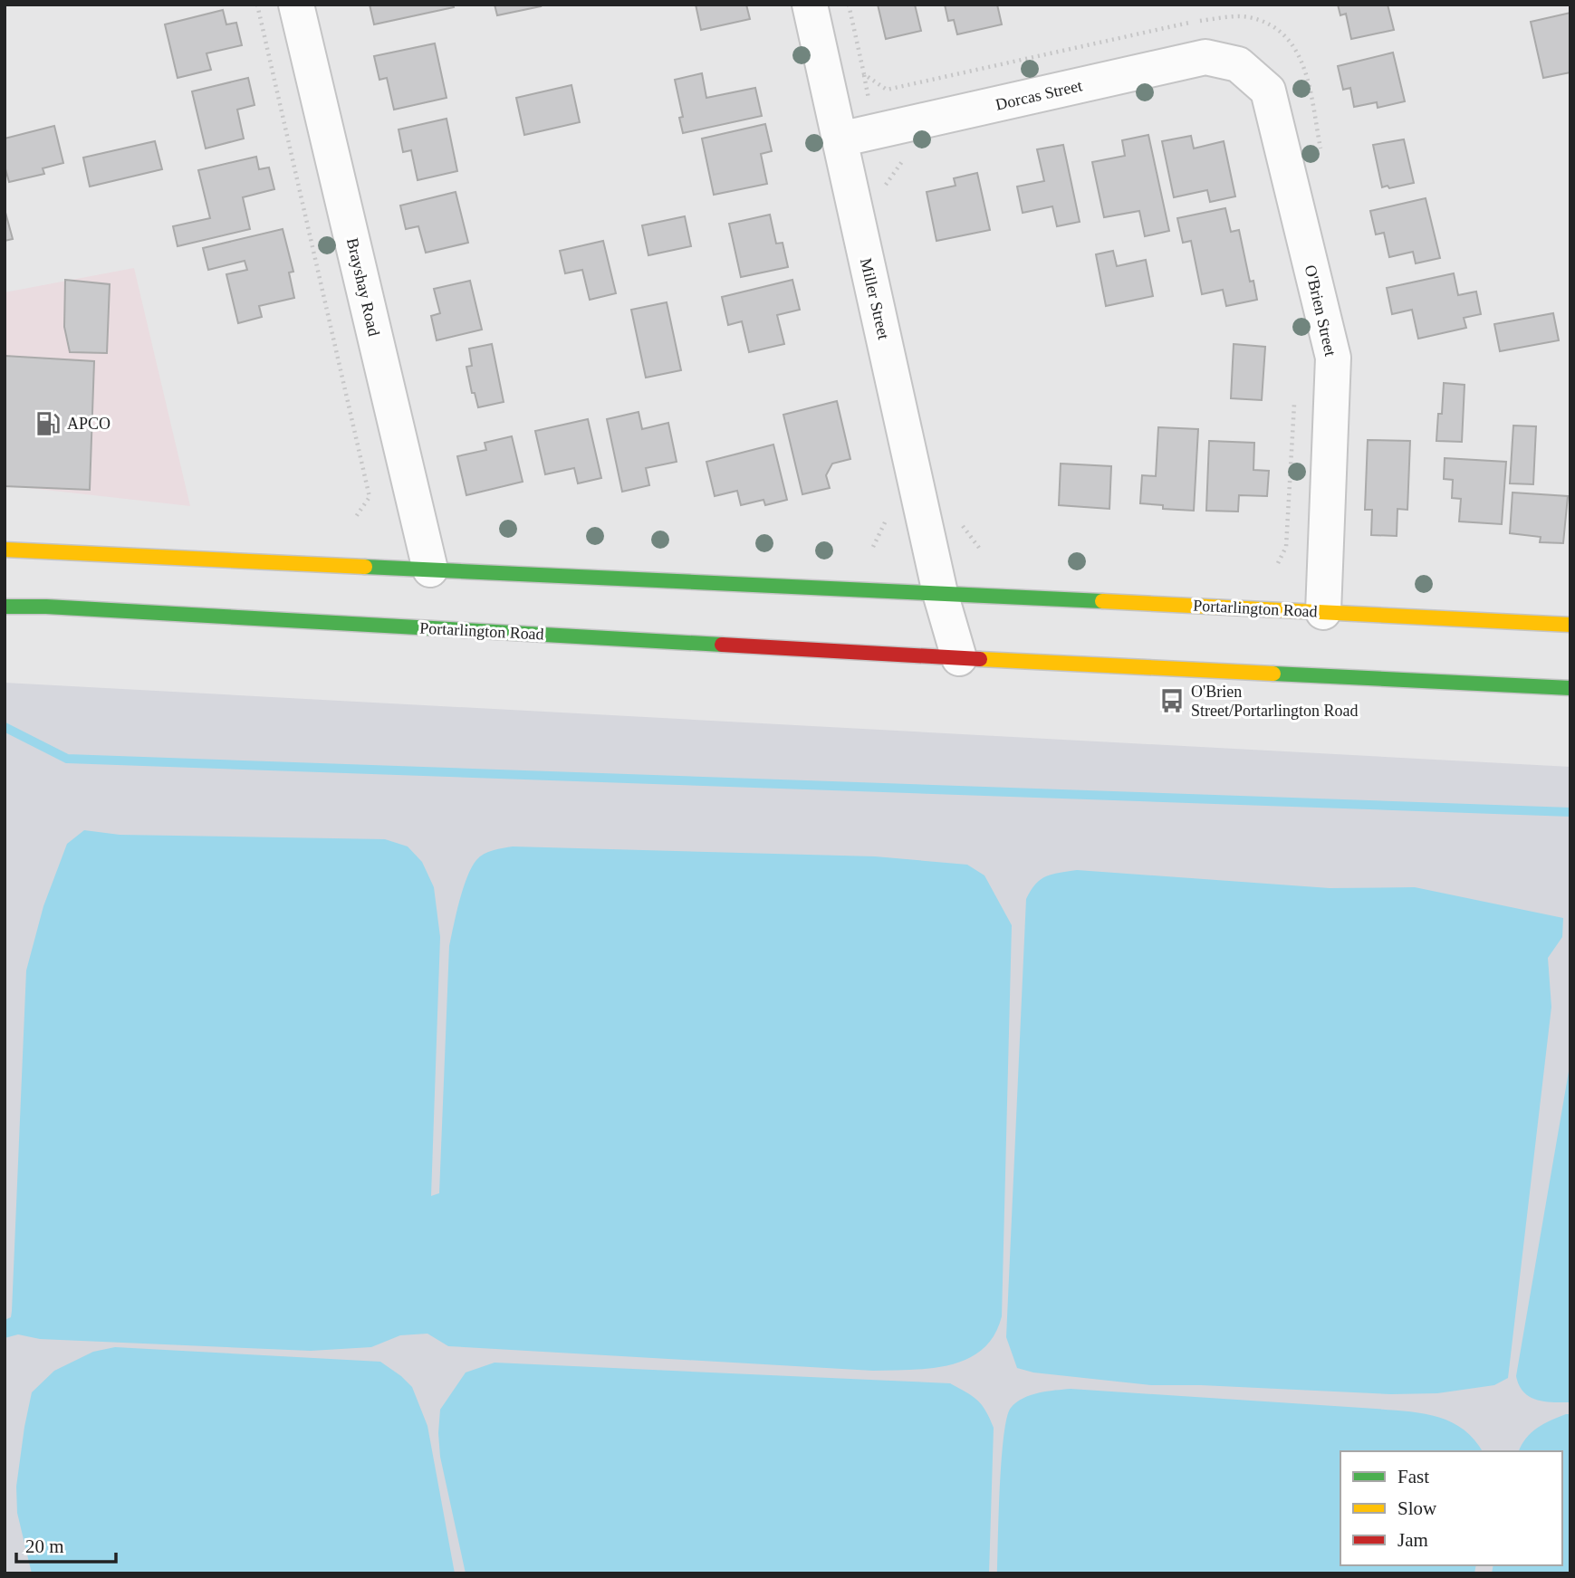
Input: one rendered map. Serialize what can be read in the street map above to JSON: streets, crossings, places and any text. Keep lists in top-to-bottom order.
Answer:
{
  "streets": {
    "main road": ["Portarlington Road"],
    "street": [
      "Dorcas Street",
      "Brayshay Road",
      "Miller Street",
      "O'Brien Street"
    ]
  },
  "crossings": [
    ["Dorcas Street", "Miller Street"],
    ["Dorcas Street", "O'Brien Street"],
    ["Brayshay Road", "Portarlington Road"],
    ["Miller Street", "Portarlington Road"],
    ["O'Brien Street", "Portarlington Road"]
  ],
  "places": {
    "fuel station": ["APCO"],
    "bus stop": ["O'Brien Street/Portarlington Road"]
  },
  "legend": ["Fast", "Slow", "Jam"],
  "scale_bar": "20 m"
}
